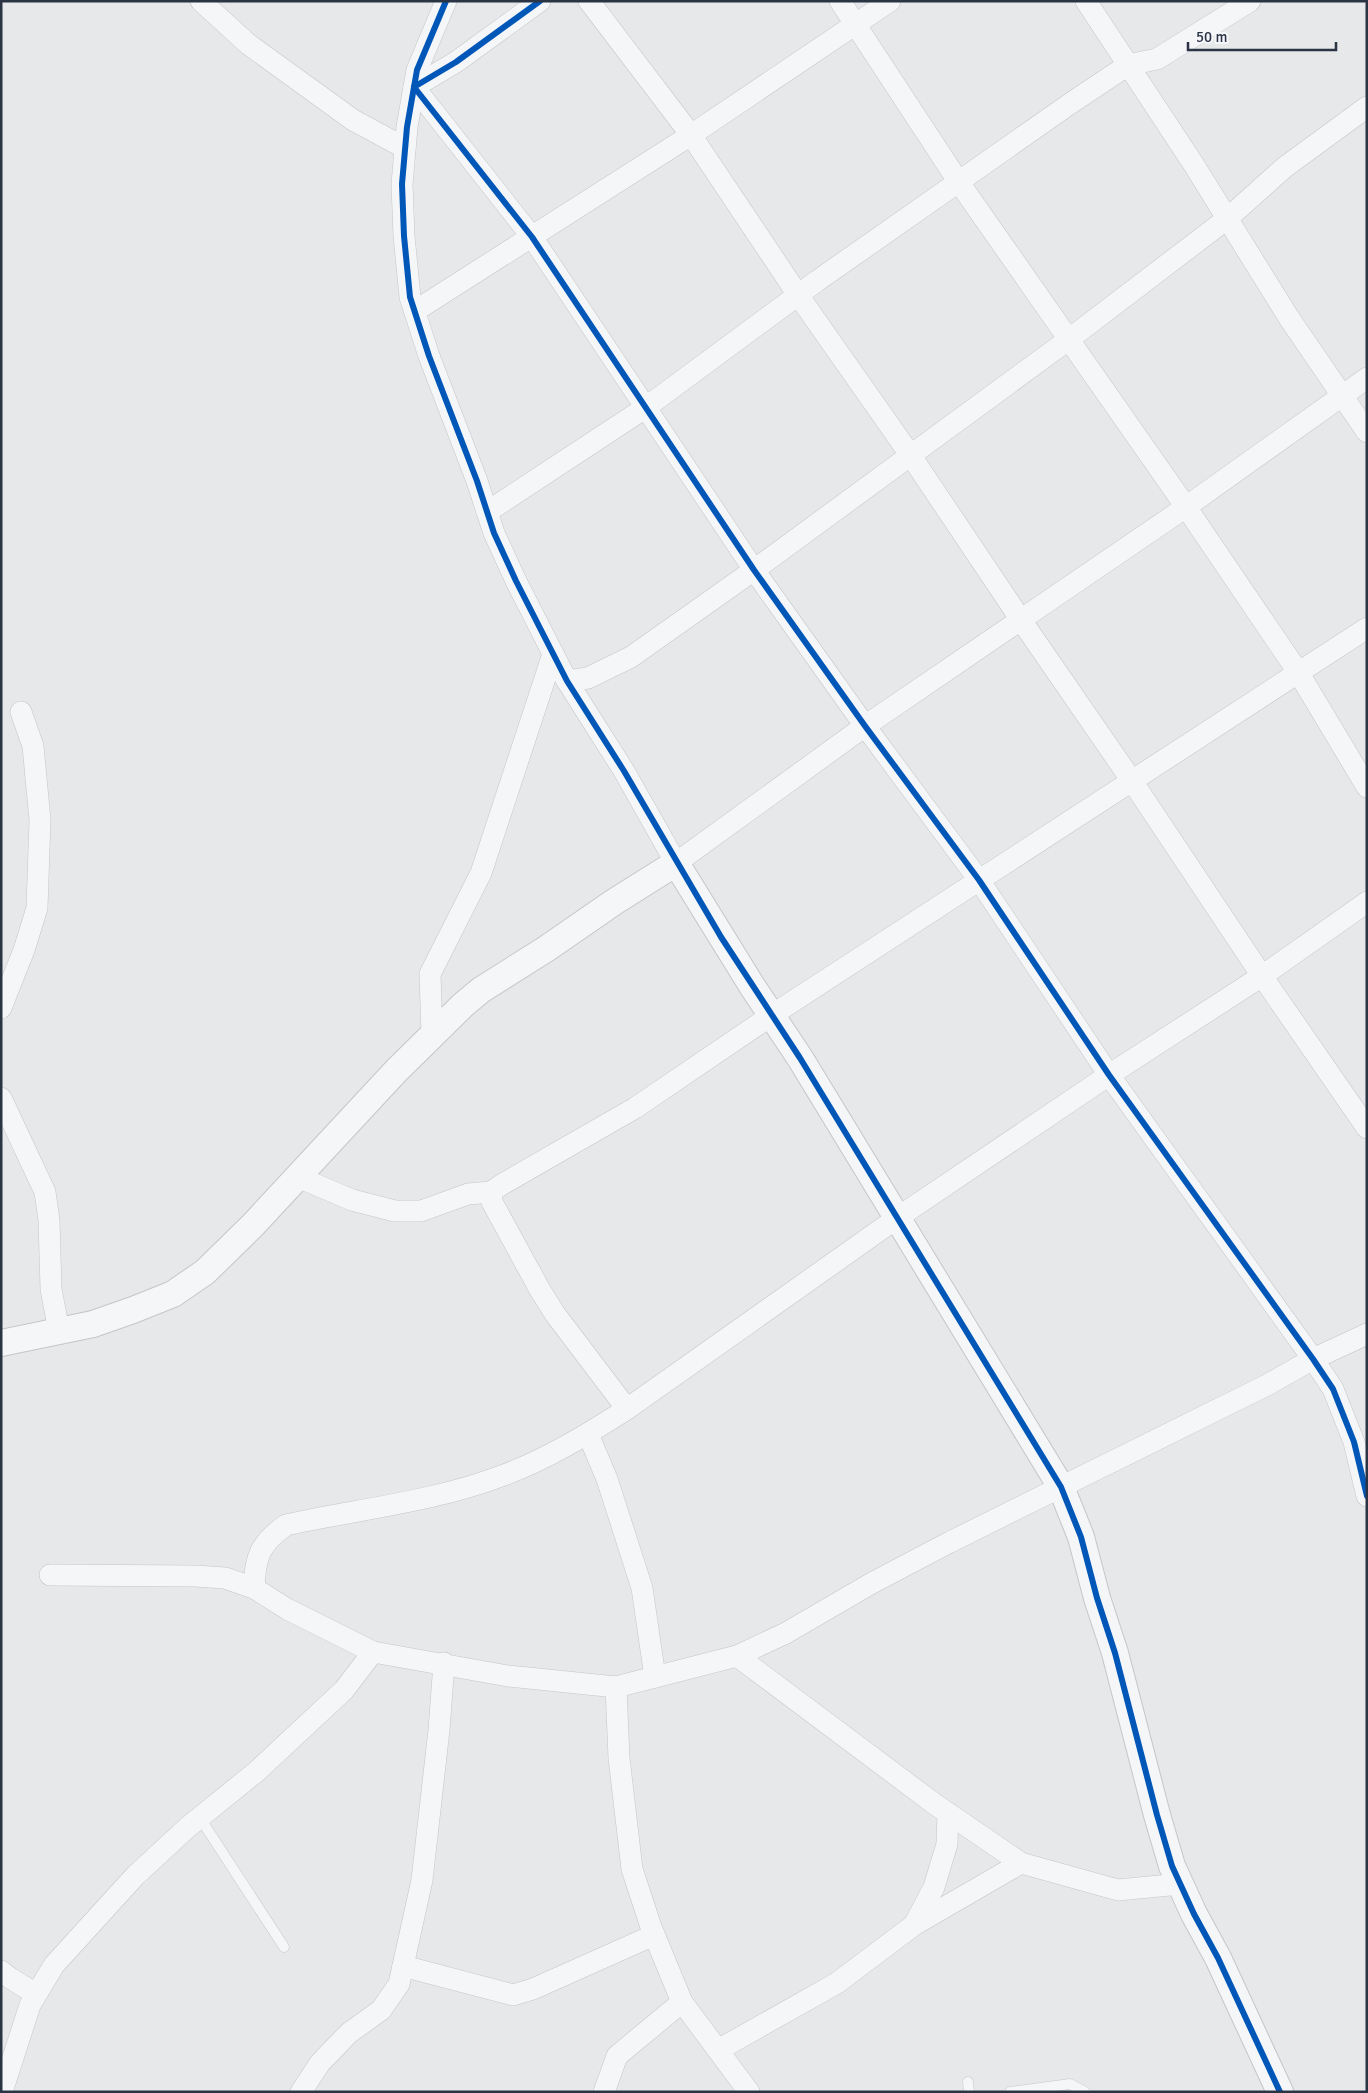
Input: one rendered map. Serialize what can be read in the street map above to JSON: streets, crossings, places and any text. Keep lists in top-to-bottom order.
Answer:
{
  "scale_bar": "50 m"
}
